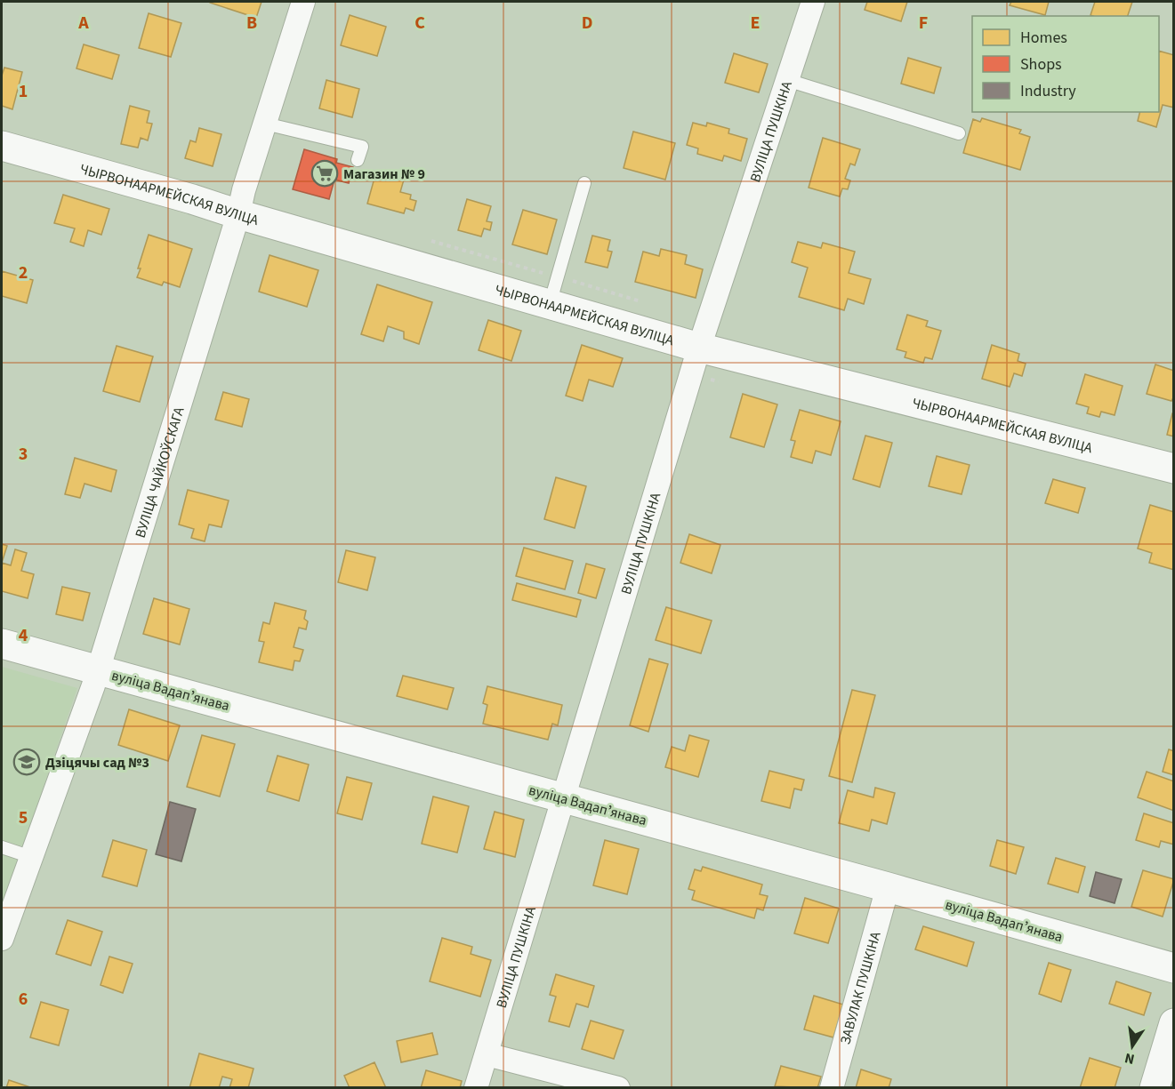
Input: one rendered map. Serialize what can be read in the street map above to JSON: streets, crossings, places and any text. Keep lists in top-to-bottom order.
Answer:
{
  "streets": {
    "main road": ["ЧЫРВОНААРМЕЙСКАЯ ВУЛІЦА", "вуліца Вадапʼянава"],
    "street": ["ВУЛІЦА ПУШКІНА", "ВУЛІЦА ЧАЙКОЎСКАГА", "ЗАВУЛАК ПУШКІНА"]
  },
  "crossings": [
    ["ВУЛІЦА ПУШКІНА", "ЧЫРВОНААРМЕЙСКАЯ ВУЛІЦА"],
    ["ВУЛІЦА ПУШКІНА", "вуліца Вадапʼянава"],
    ["ЧЫРВОНААРМЕЙСКАЯ ВУЛІЦА", "ВУЛІЦА ЧАЙКОЎСКАГА"],
    ["ВУЛІЦА ЧАЙКОЎСКАГА", "вуліца Вадапʼянава"],
    ["вуліца Вадапʼянава", "ЗАВУЛАК ПУШКІНА"]
  ],
  "places": {
    "supermarket": ["Магазин № 9"],
    "school or university": ["Дзіцячы сад №3"]
  },
  "legend": ["Homes", "Shops", "Industry"],
  "north": "bottom",
  "grid": {
    "columns": [
      "A",
      "B",
      "C",
      "D",
      "E",
      "F"
    ],
    "rows": [
      "1",
      "2",
      "3",
      "4",
      "5",
      "6"
    ]
  }
}
